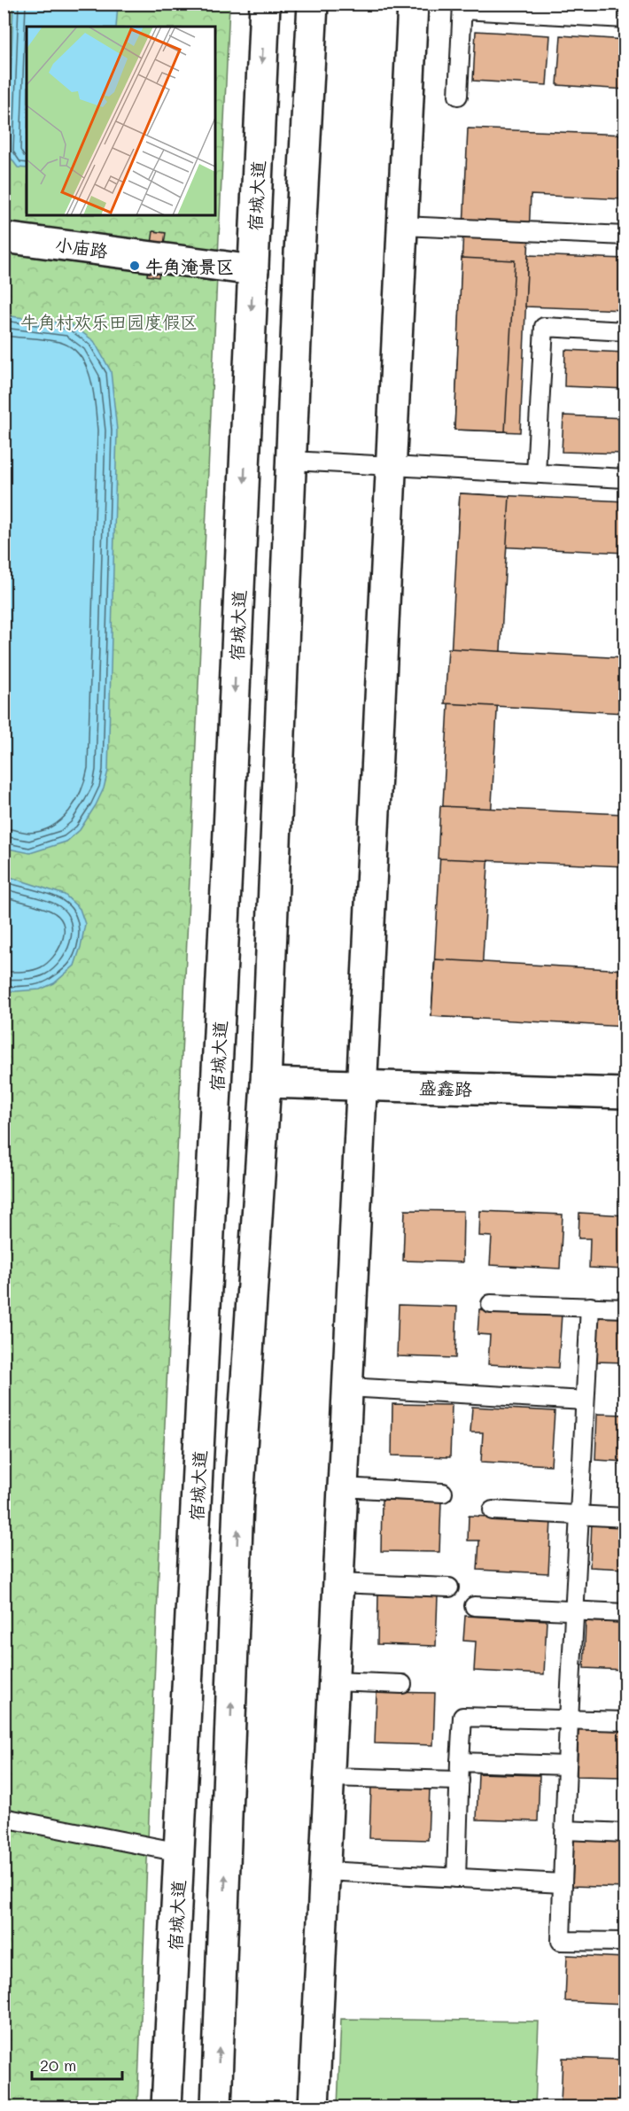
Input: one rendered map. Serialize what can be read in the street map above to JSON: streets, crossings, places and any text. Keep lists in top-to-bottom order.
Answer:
{
  "streets": {
    "main road": ["宿城大道", "小庙路", "盛鑫路"]
  },
  "crossings": [
    ["宿城大道", "小庙路"]
  ],
  "parks": ["牛角村欢乐田园度假区"],
  "places": ["牛角淹景区"],
  "scale_bar": "20 m"
}
